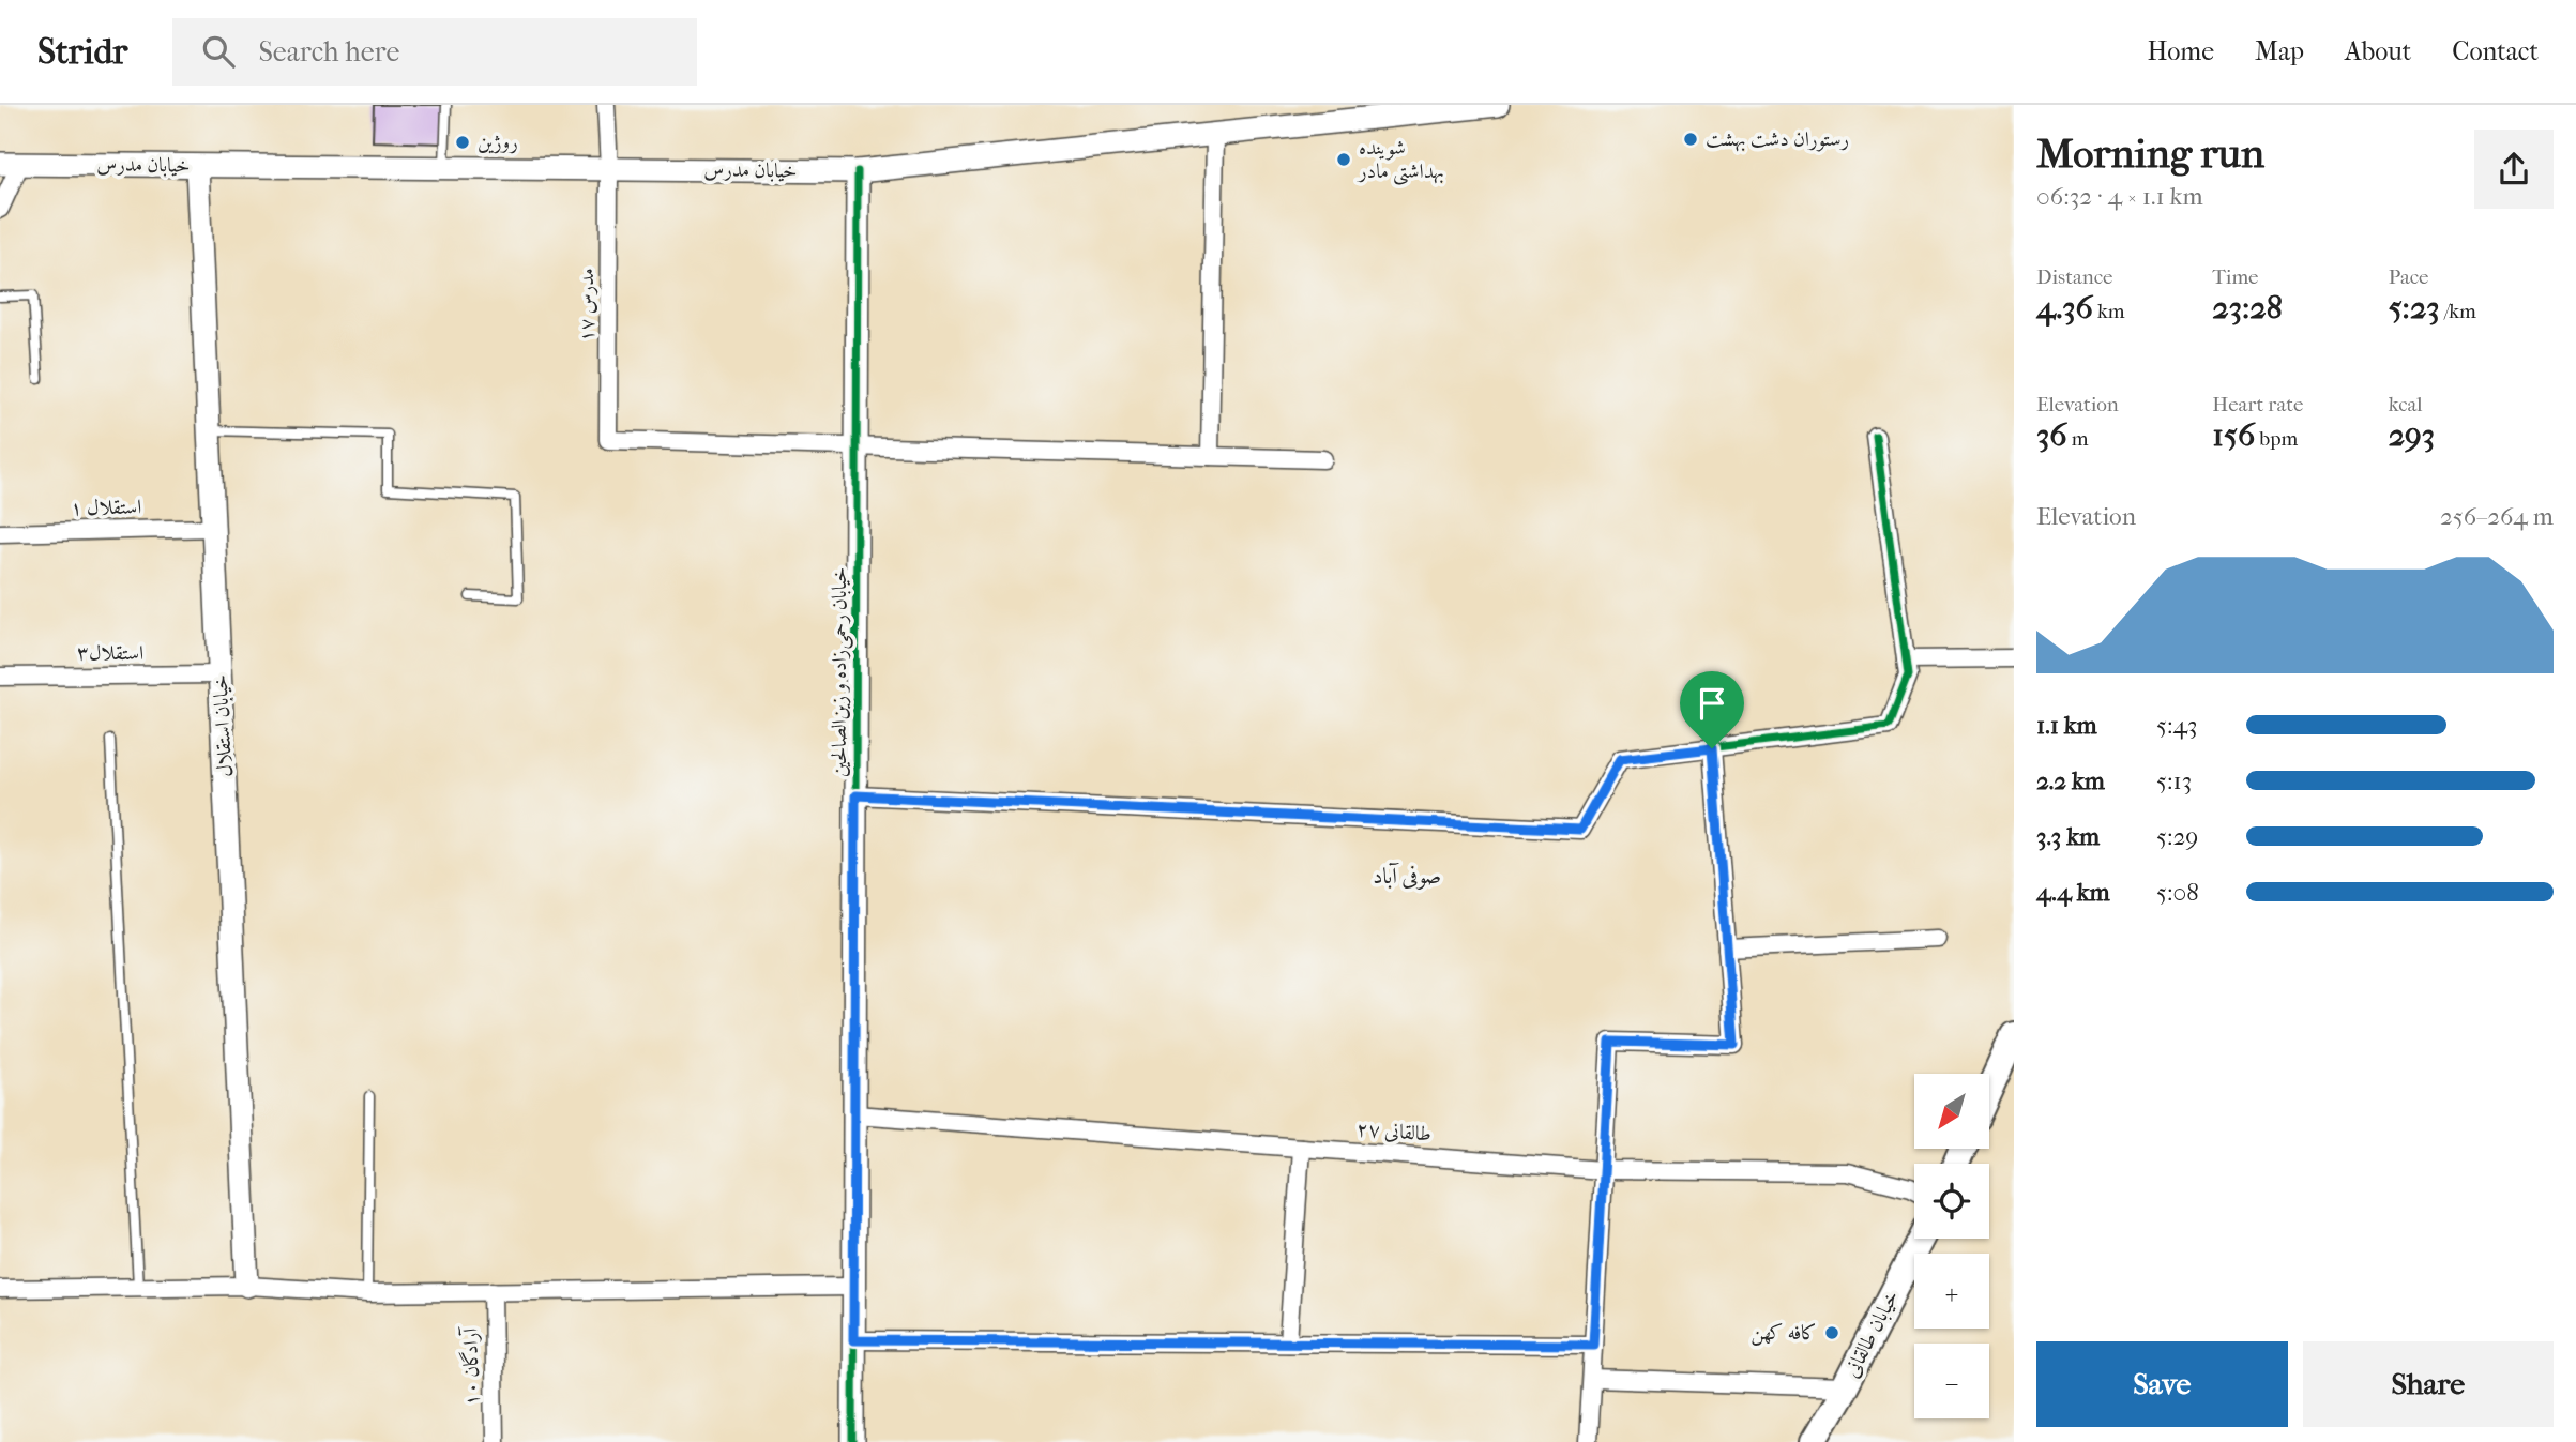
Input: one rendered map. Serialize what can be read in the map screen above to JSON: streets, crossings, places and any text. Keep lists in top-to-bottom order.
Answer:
{
  "streets": {
    "main road": ["خیابان طالقانی"],
    "street": [
      "خیابان مدرس",
      "مدرس ۱۷",
      "استقلال ۱",
      "استقلال۳",
      "خیابان رحمی‌زاده و زین‌الصالحین",
      "خیابان استقلال",
      "طالقانی ۲۷",
      "آرادگان ۱۰"
    ]
  },
  "crossings": [
    ["خیابان مدرس", "مدرس ۱۷"],
    ["خیابان مدرس", "خیابان رحمی‌زاده و زین‌الصالحین"],
    ["خیابان مدرس", "خیابان استقلال"],
    ["مدرس ۱۷", "خیابان رحمی‌زاده و زین‌الصالحین"],
    ["استقلال ۱", "خیابان استقلال"],
    ["استقلال۳", "خیابان استقلال"],
    ["خیابان رحمی‌زاده و زین‌الصالحین", "طالقانی ۲۷"]
  ],
  "districts": ["صوفی آباد"],
  "places": [
    "رستوران دشت بهشت",
    "روژین",
    "شوینده بهداشتی مادر",
    "کافه کهن"
  ],
  "north": "bottom left",
  "page": {
    "header": "Stridr",
    "search": "Search here",
    "nav": [
      "Home",
      "Map",
      "About",
      "Contact"
    ],
    "heading": ["Morning run", "06:32 · 4 × 1.1 km"],
    "stats": [
      ["Distance", "4.36 km"],
      ["Time", "23:28"],
      ["Pace", "5:23 /km"],
      ["Elevation", "36 m"],
      ["Heart rate", "156 bpm"],
      ["kcal", "293"]
    ],
    "chart": ["Elevation", "256–264 m"],
    "list": [
      {
        "name": "1.1 km",
        "note": "5:43"
      },
      {
        "name": "2.2 km",
        "note": "5:13"
      },
      {
        "name": "3.3 km",
        "note": "5:29"
      },
      {
        "name": "4.4 km",
        "note": "5:08"
      }
    ],
    "map_buttons": ["+", "−"],
    "buttons": ["Save", "Share"]
  }
}
